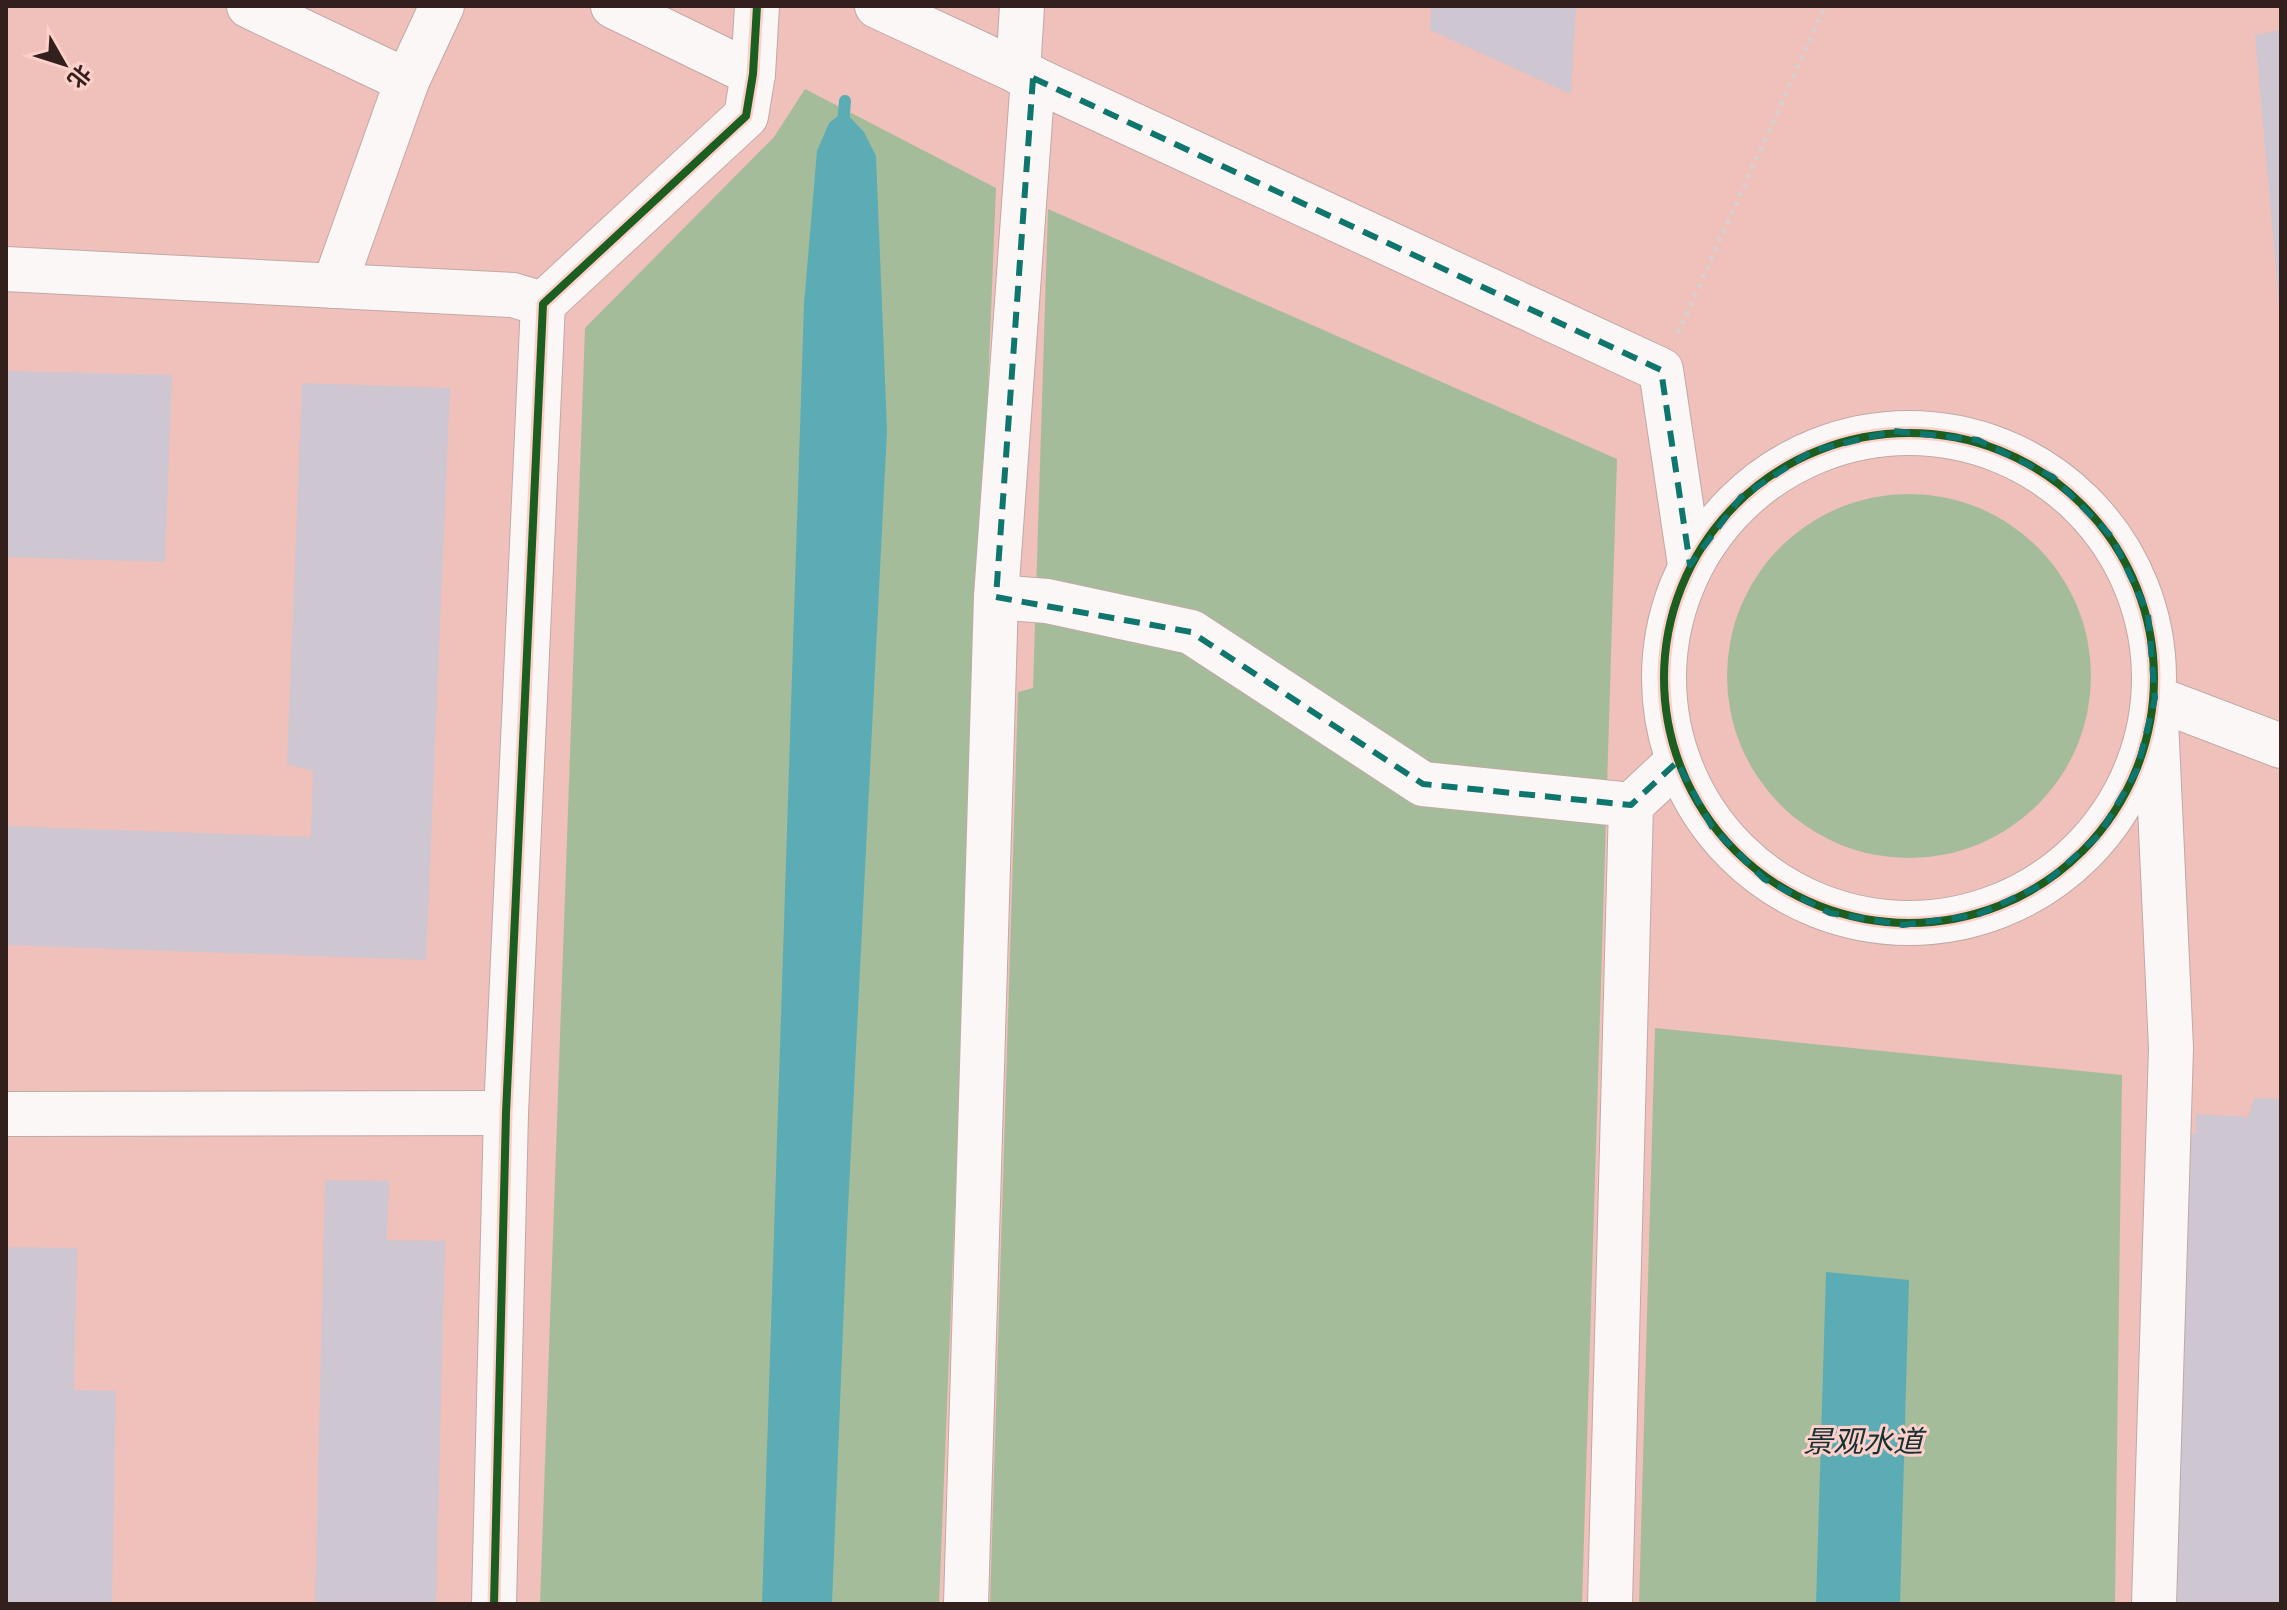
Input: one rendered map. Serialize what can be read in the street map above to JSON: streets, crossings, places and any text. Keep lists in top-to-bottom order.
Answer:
{
  "water": ["景观水道"],
  "north": "bottom right"
}
